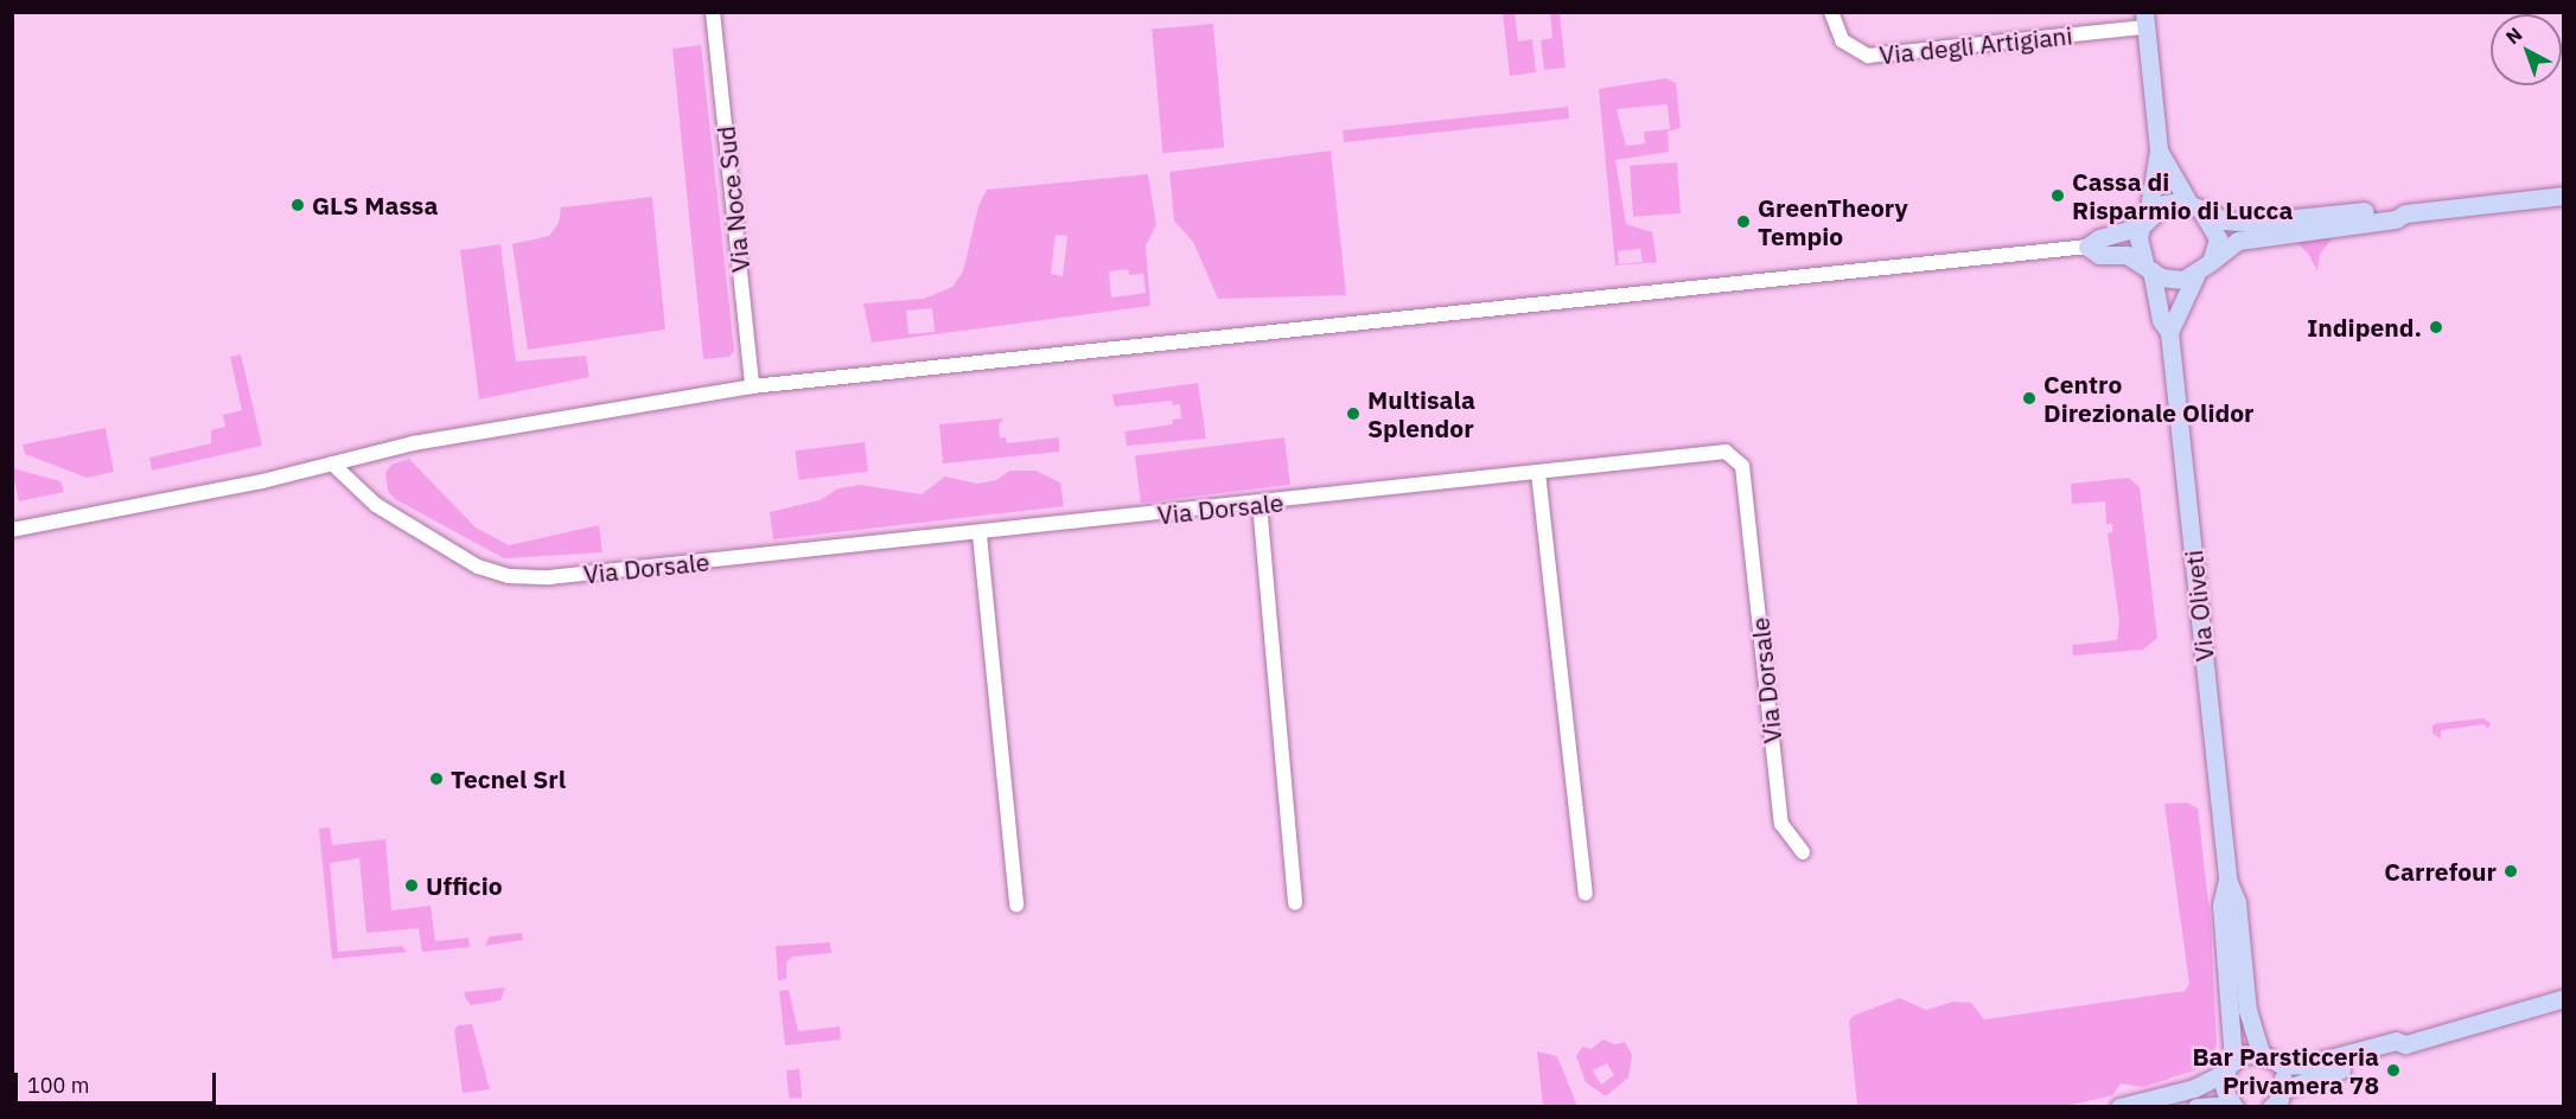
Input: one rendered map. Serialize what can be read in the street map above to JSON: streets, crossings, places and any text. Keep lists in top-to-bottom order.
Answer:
{
  "streets": {
    "main road": ["Via Oliveti"],
    "street": ["Via degli Artigiani", "Via Noce Sud", "Via Dorsale"]
  },
  "places": [
    "Cassa di Risparmio di Lucca",
    "GLS Massa",
    "GreenTheory Tempio",
    "Indipend.",
    "Centro Direzionale Olidor",
    "Multisala Splendor",
    "Tecnel Srl",
    "Carrefour",
    "Ufficio",
    "Bar Parsticceria Privamera 78"
  ],
  "scale_bar": "100 m",
  "north": "top left"
}
